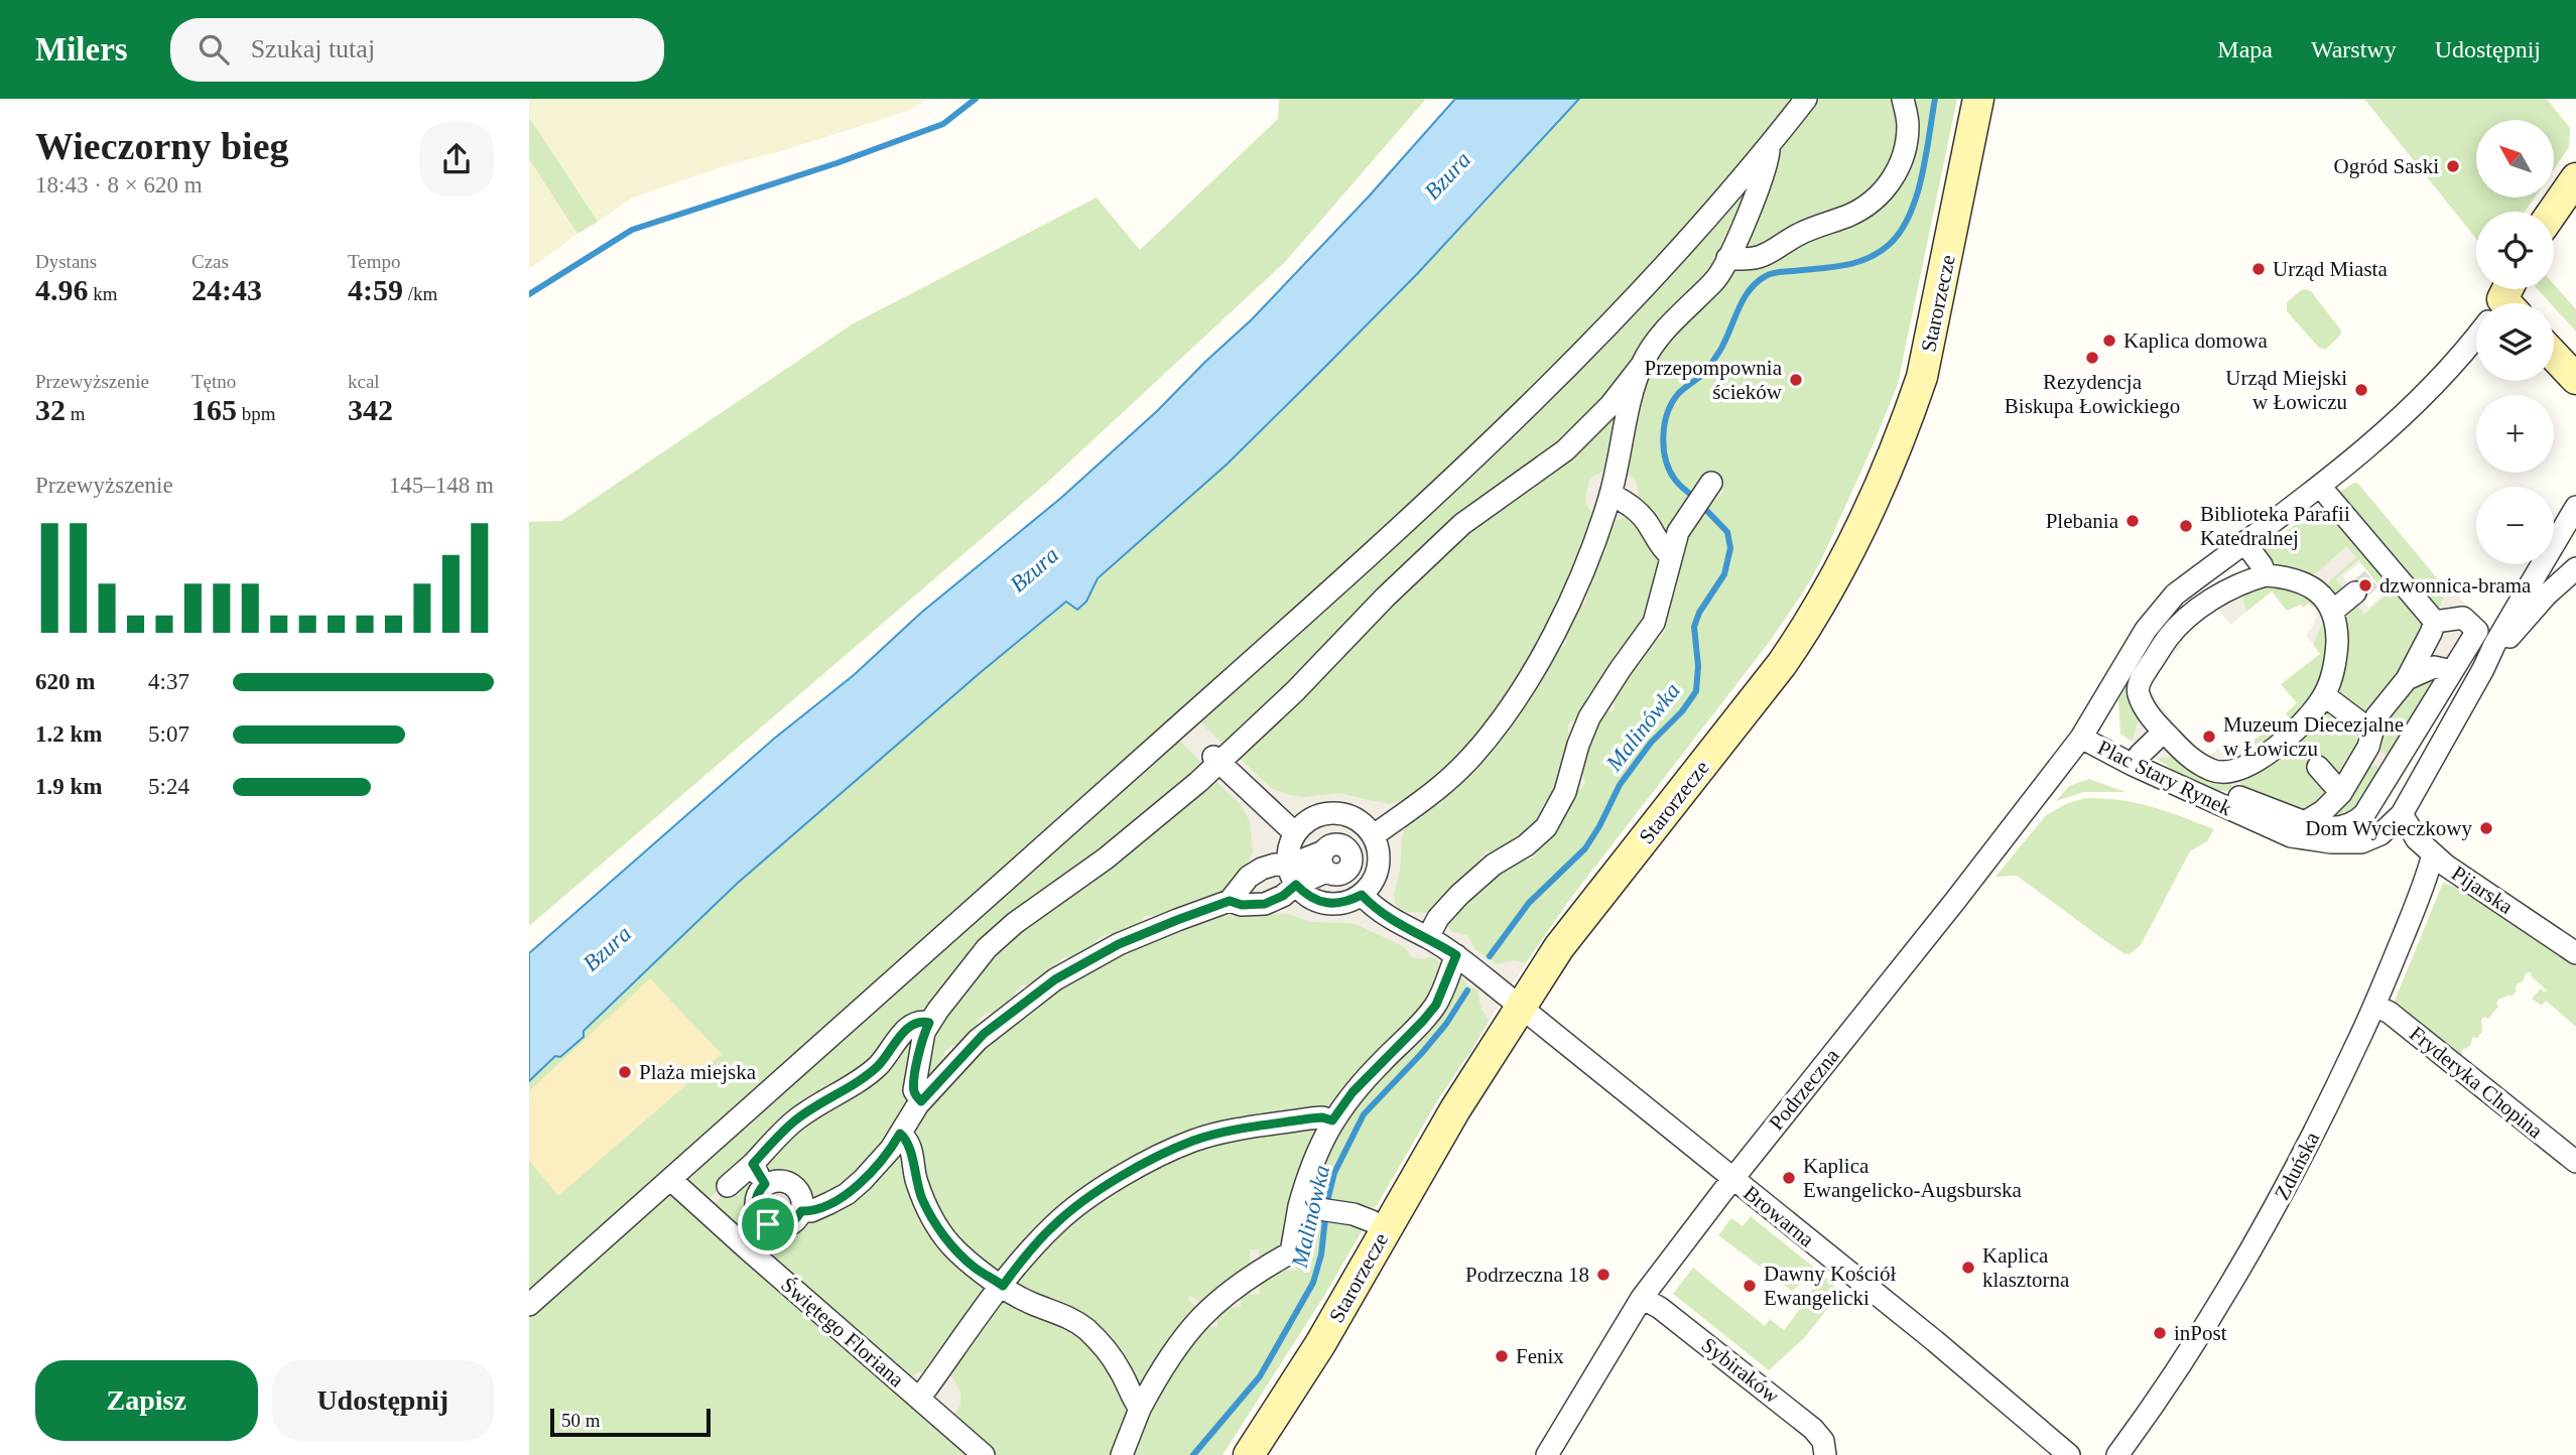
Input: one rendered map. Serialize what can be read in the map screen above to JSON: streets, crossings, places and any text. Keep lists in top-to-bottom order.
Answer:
{
  "streets": {
    "street": [
      "Starorzecze",
      "Plac Stary Rynek",
      "Pijarska",
      "Fryderyka Chopina",
      "Podrzeczna",
      "Zduńska",
      "Browarna",
      "Świętego Floriana",
      "Sybiraków"
    ]
  },
  "crossings": [
    ["Starorzecze", "Browarna"],
    ["Plac Stary Rynek", "Pijarska"],
    ["Plac Stary Rynek", "Podrzeczna"],
    ["Pijarska", "Zduńska"],
    ["Fryderyka Chopina", "Zduńska"],
    ["Podrzeczna", "Browarna"],
    ["Podrzeczna", "Sybiraków"]
  ],
  "water": ["Bzura", "Malinówka"],
  "places": [
    "Ogród Saski",
    "Urząd Miasta",
    "Kaplica domowa",
    "Rezydencja Biskupa Łowickiego",
    "Przepompownia ścieków",
    "Urząd Miejski w Łowiczu",
    "Plebania",
    "Biblioteka Parafii Katedralnej",
    "dzwonnica-brama",
    "Muzeum Diecezjalne w Łowiczu",
    "Dom Wycieczkowy",
    "Plaża miejska",
    "Kaplica Ewangelicko-Augsburska",
    "Kaplica klasztorna",
    "Podrzeczna 18",
    "Dawny Kościół Ewangelicki",
    "inPost",
    "Fenix"
  ],
  "scale_bar": "50 m",
  "north": "top left",
  "page": {
    "header": "Milers",
    "search": "Szukaj tutaj",
    "nav": ["Mapa", "Warstwy", "Udostępnij"],
    "heading": ["Wieczorny bieg", "18:43 · 8 × 620 m"],
    "map_buttons": ["+", "−"],
    "stats": [
      ["Dystans", "4.96 km"],
      ["Czas", "24:43"],
      ["Tempo", "4:59 /km"],
      ["Przewyższenie", "32 m"],
      ["Tętno", "165 bpm"],
      ["kcal", "342"]
    ],
    "chart": ["Przewyższenie", "145–148 m"],
    "list": [
      {
        "name": "620 m",
        "note": "4:37"
      },
      {
        "name": "1.2 km",
        "note": "5:07"
      },
      {
        "name": "1.9 km",
        "note": "5:24"
      }
    ],
    "buttons": ["Zapisz", "Udostępnij"],
    "scale": "50 m"
  }
}
